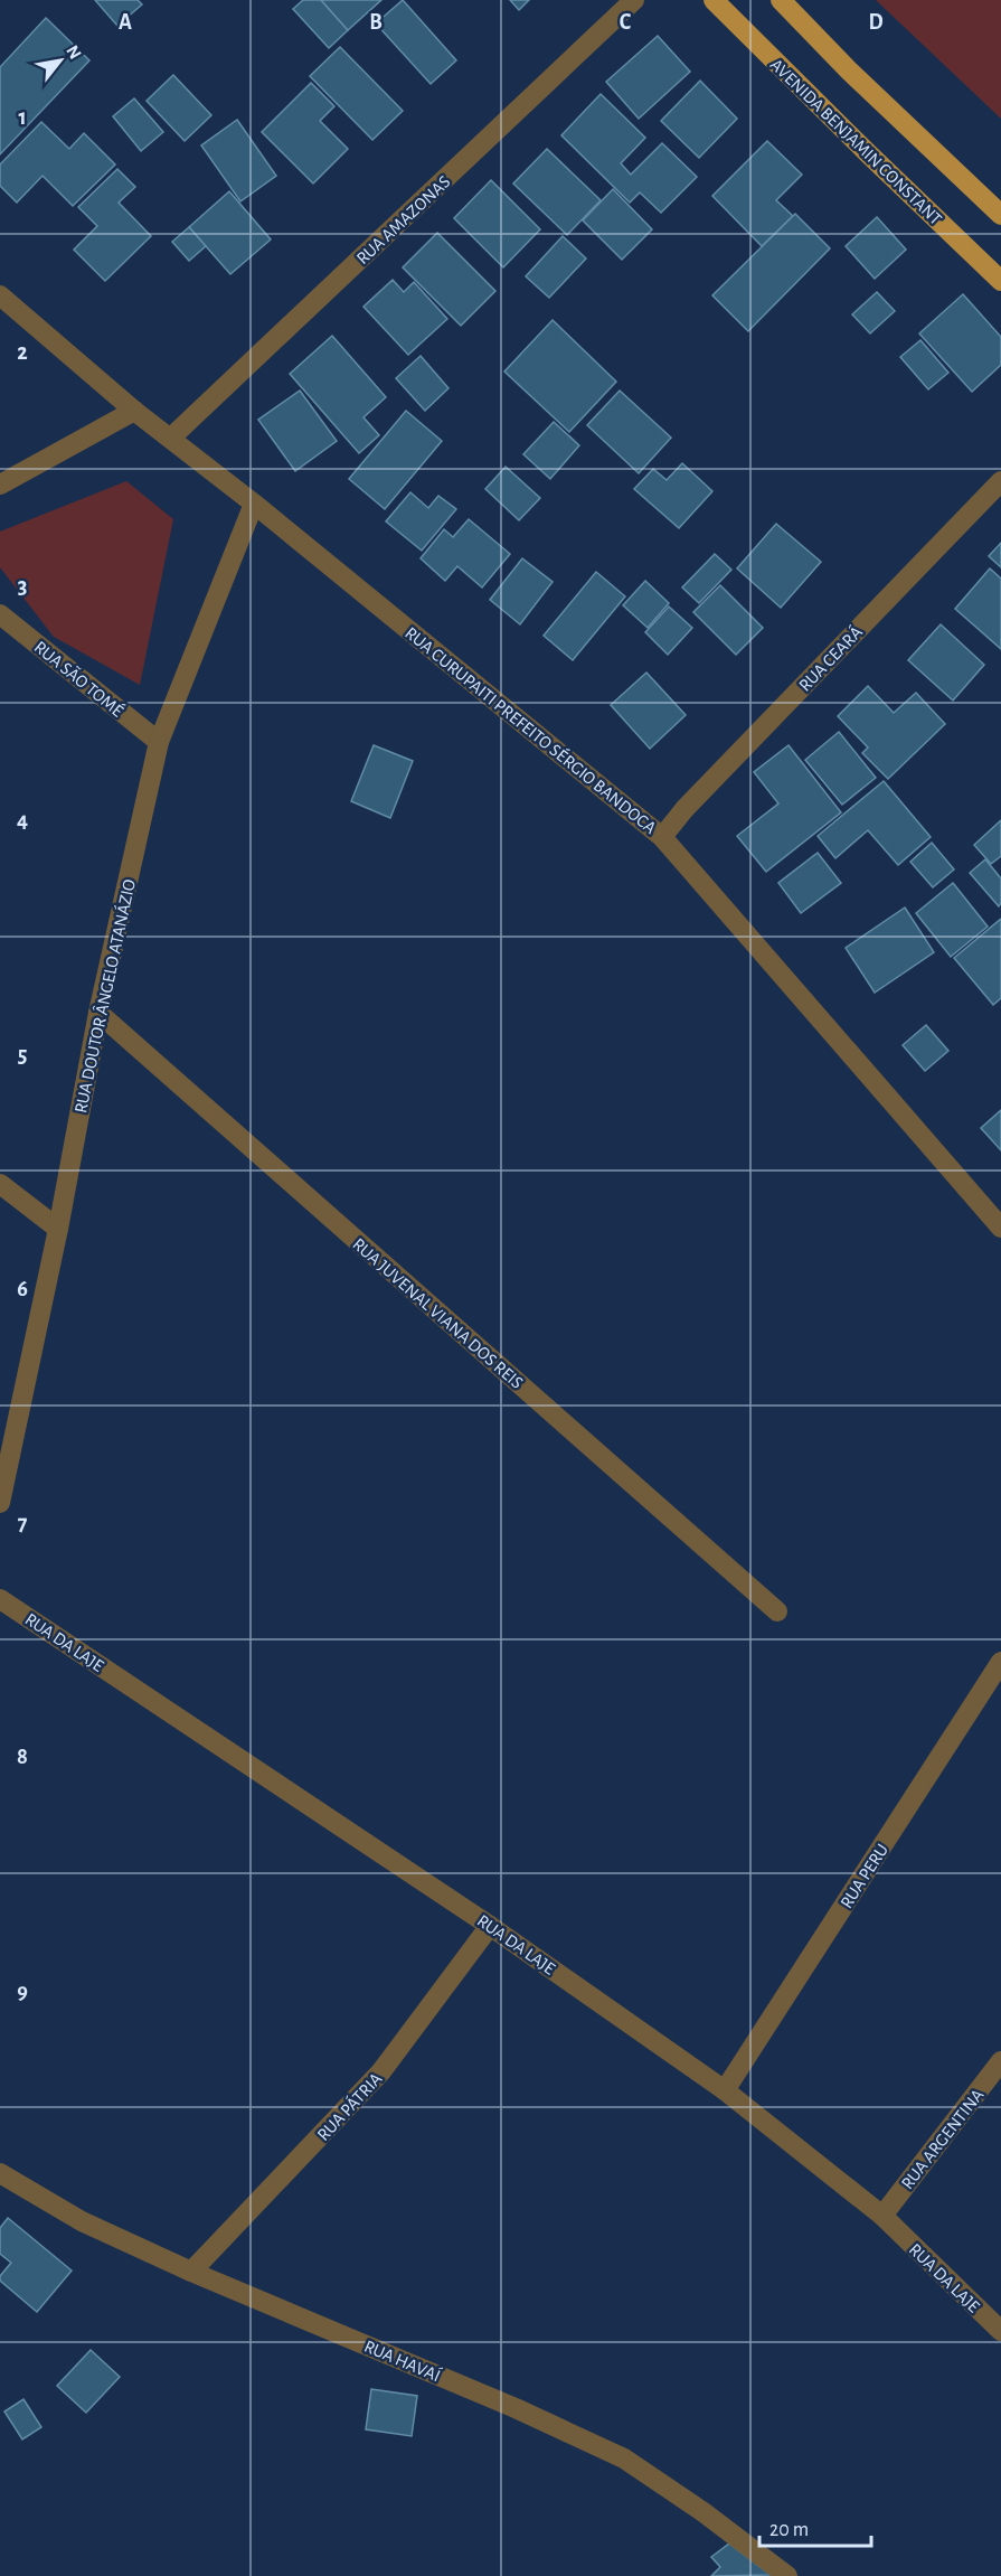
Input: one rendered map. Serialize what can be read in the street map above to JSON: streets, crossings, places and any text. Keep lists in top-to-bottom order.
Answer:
{
  "streets": {
    "main road": ["AVENIDA BENJAMIN CONSTANT"],
    "street": [
      "RUA AMAZONAS",
      "RUA CEARÁ",
      "RUA SÃO TOMÉ",
      "RUA CURUPAITI PREFEITO SÉRGIO BANDOCA",
      "RUA DOUTOR ÂNGELO ATANÁZIO",
      "RUA JUVENAL VIANA DOS REIS",
      "RUA DA LAJE",
      "RUA PERU",
      "RUA PÁTRIA",
      "RUA ARGENTINA",
      "RUA HAVAÍ"
    ]
  },
  "crossings": [
    ["RUA AMAZONAS", "RUA CURUPAITI PREFEITO SÉRGIO BANDOCA"],
    ["RUA CEARÁ", "RUA CURUPAITI PREFEITO SÉRGIO BANDOCA"],
    ["RUA SÃO TOMÉ", "RUA DOUTOR ÂNGELO ATANÁZIO"],
    ["RUA CURUPAITI PREFEITO SÉRGIO BANDOCA", "RUA DOUTOR ÂNGELO ATANÁZIO"],
    ["RUA DOUTOR ÂNGELO ATANÁZIO", "RUA JUVENAL VIANA DOS REIS"],
    ["RUA DA LAJE", "RUA PERU"],
    ["RUA DA LAJE", "RUA PÁTRIA"],
    ["RUA DA LAJE", "RUA ARGENTINA"],
    ["RUA PÁTRIA", "RUA HAVAÍ"]
  ],
  "scale_bar": "20 m",
  "north": "top right",
  "grid": {
    "columns": [
      "A",
      "B",
      "C",
      "D"
    ],
    "rows": [
      "1",
      "2",
      "3",
      "4",
      "5",
      "6",
      "7",
      "8",
      "9"
    ]
  }
}
